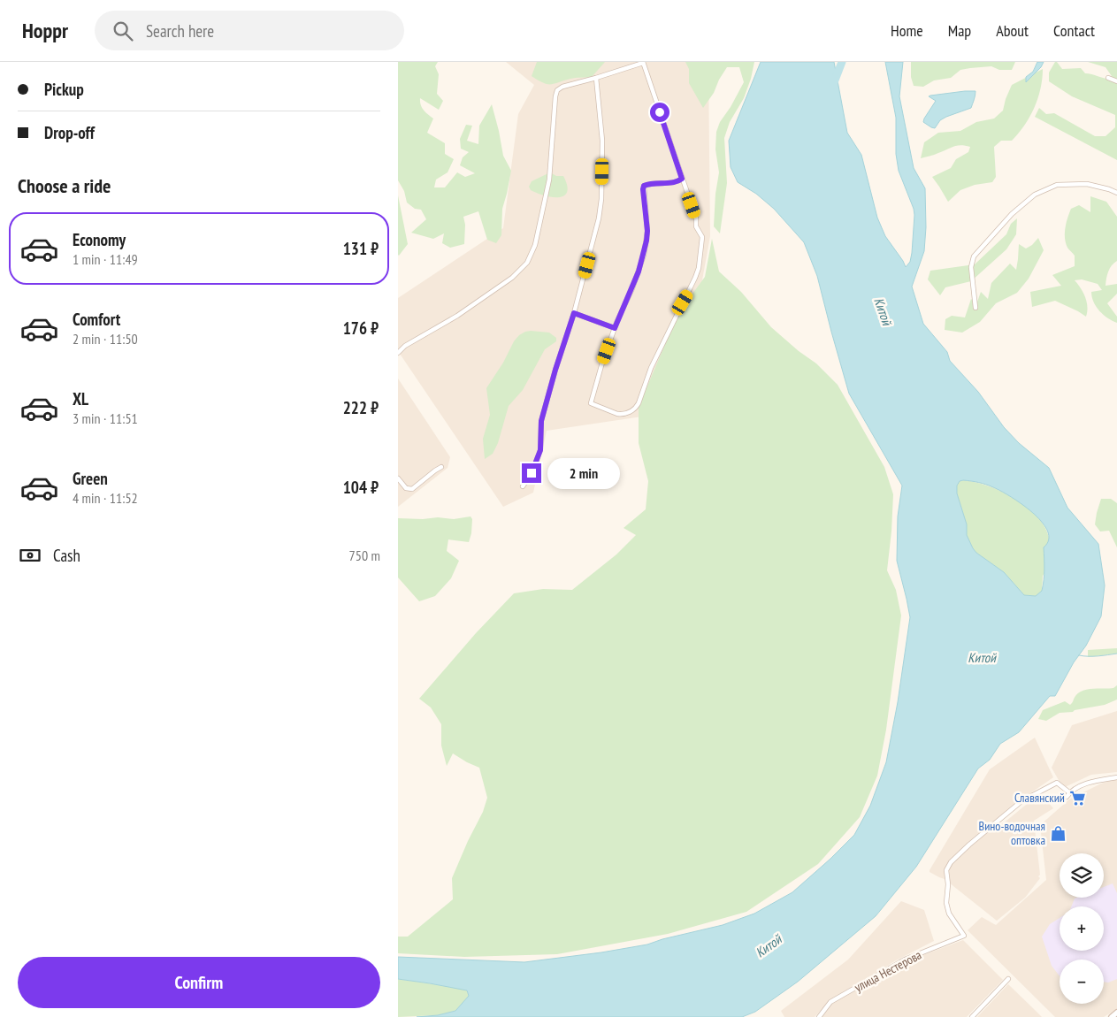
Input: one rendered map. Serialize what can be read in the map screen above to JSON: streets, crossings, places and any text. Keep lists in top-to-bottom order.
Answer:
{
  "streets": {
    "street": ["улица Нестерова"]
  },
  "water": ["Китой"],
  "places": {
    "supermarket": ["Славянский"],
    "shop": ["Вино-водочная оптовка"]
  },
  "page": {
    "header": "Hoppr",
    "search": "Search here",
    "nav": [
      "Home",
      "Map",
      "About",
      "Contact"
    ],
    "banner": ["Pickup", "Drop-off"],
    "heading": "Choose a ride",
    "list": [
      {
        "name": "Economy",
        "note": "1 min · 11:49",
        "value": "131 ₽"
      },
      {
        "name": "Comfort",
        "note": "2 min · 11:50",
        "value": "176 ₽"
      },
      {
        "name": "XL",
        "note": "3 min · 11:51",
        "value": "222 ₽"
      },
      {
        "name": "Green",
        "note": "4 min · 11:52",
        "value": "104 ₽"
      }
    ],
    "bubble": "2 min",
    "pay": ["Cash", "750 m"],
    "map_buttons": ["+", "−"],
    "buttons": "Confirm"
  }
}
